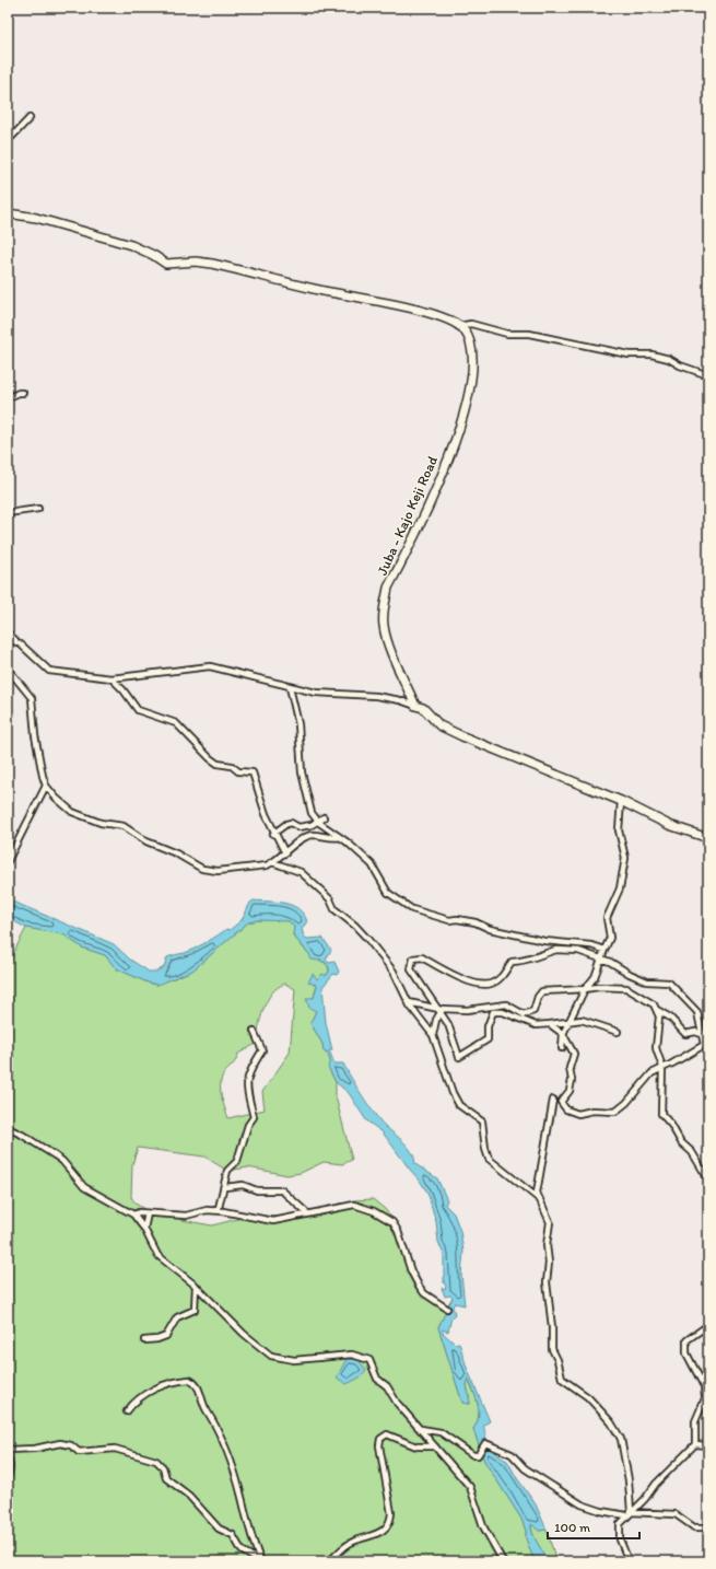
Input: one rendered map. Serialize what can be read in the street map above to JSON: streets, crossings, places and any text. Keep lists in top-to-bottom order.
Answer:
{
  "streets": {
    "main road": ["Juba - Kajo Keji Road"]
  },
  "scale_bar": "100 m"
}
